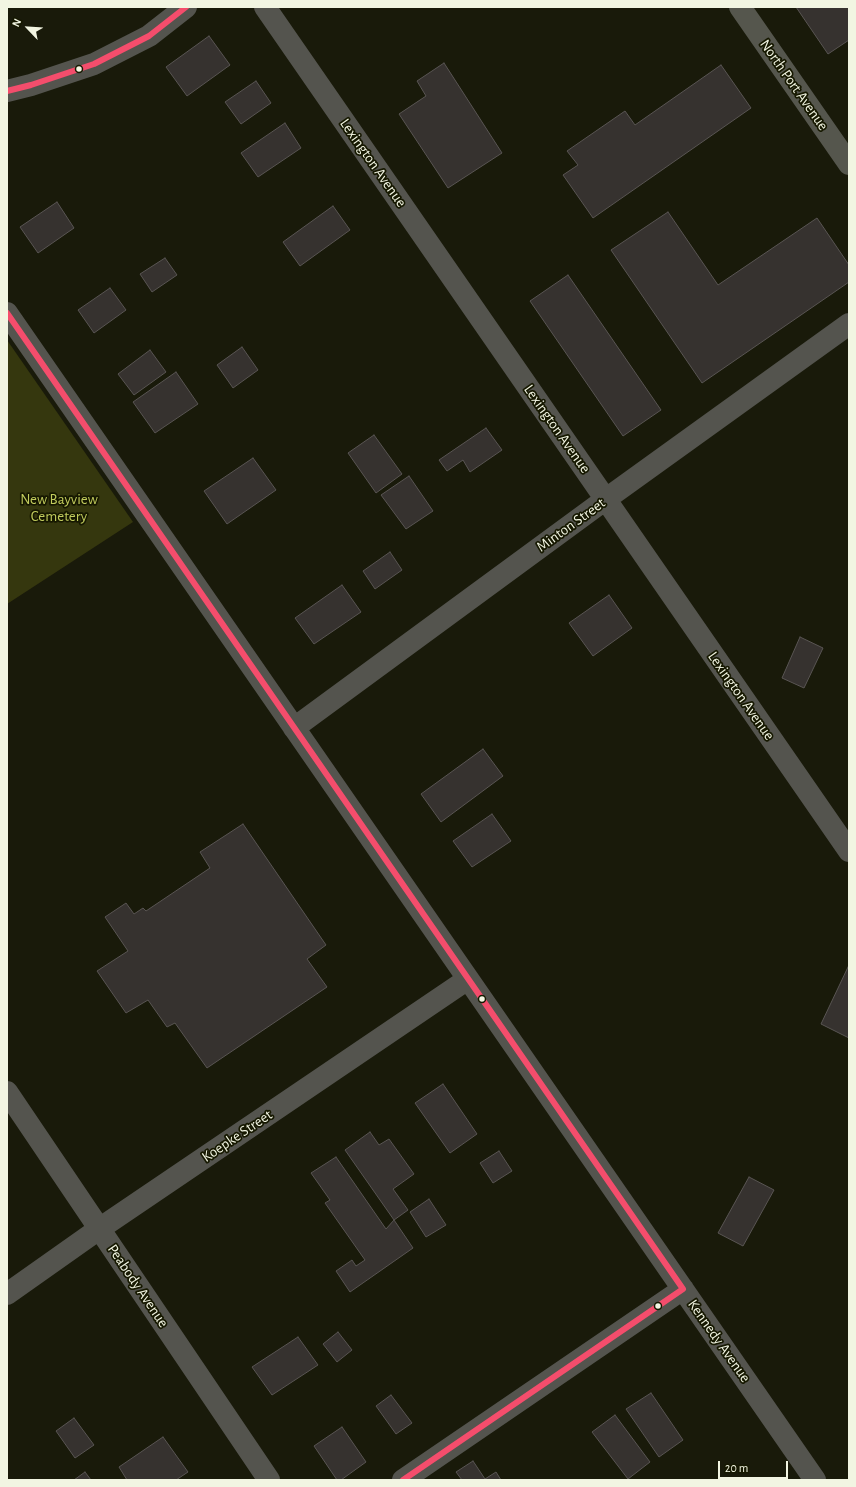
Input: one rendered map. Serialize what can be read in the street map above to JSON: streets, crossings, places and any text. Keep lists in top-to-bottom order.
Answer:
{
  "streets": {
    "main road": ["North Port Avenue"],
    "street": [
      "Lexington Avenue",
      "Minton Street",
      "Koepke Street",
      "Peabody Avenue",
      "Kennedy Avenue"
    ]
  },
  "crossings": [
    ["Lexington Avenue", "Minton Street"],
    ["Minton Street", "Kennedy Avenue"],
    ["Koepke Street", "Peabody Avenue"],
    ["Koepke Street", "Kennedy Avenue"]
  ],
  "parks": ["New Bayview Cemetery"],
  "scale_bar": "20 m",
  "north": "top left"
}
